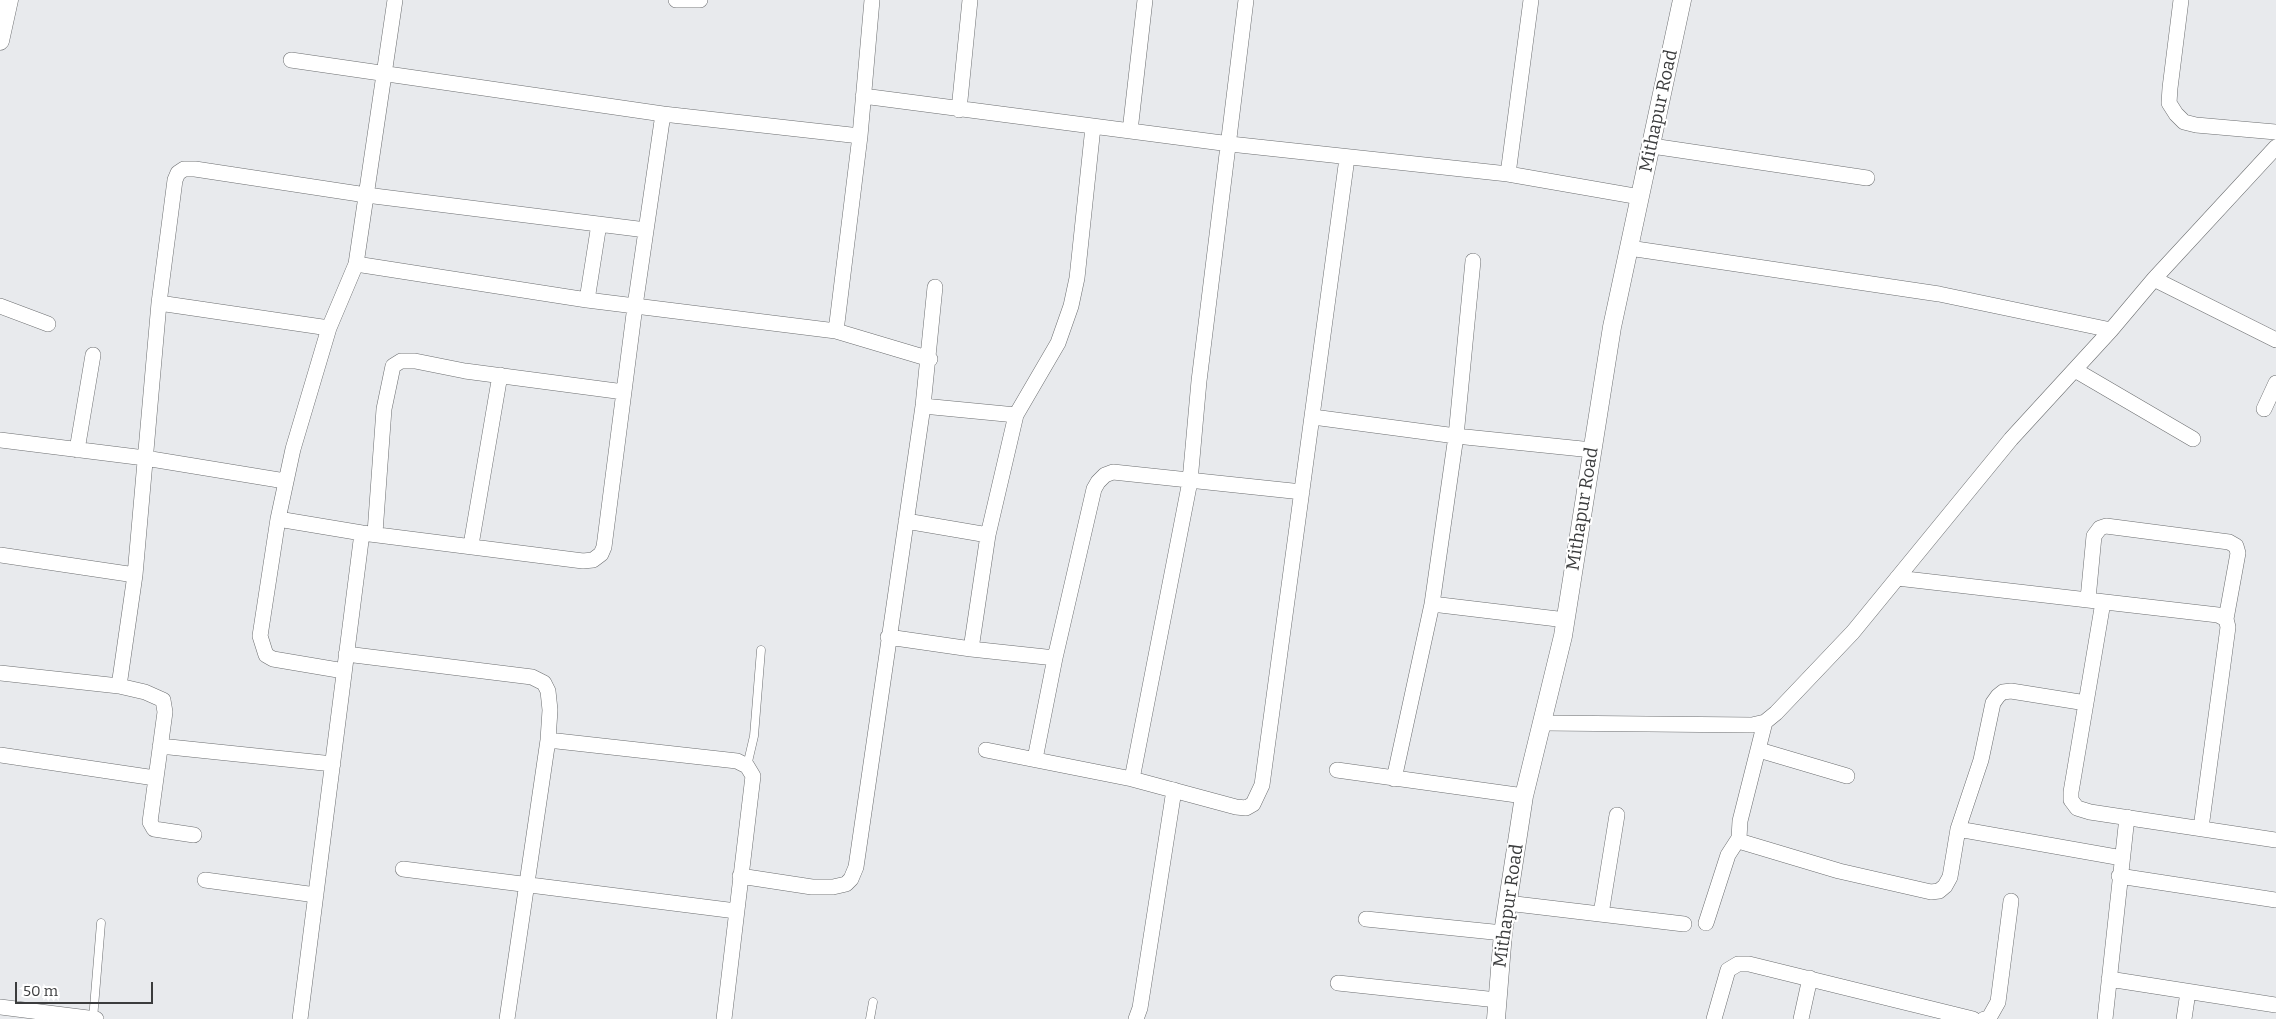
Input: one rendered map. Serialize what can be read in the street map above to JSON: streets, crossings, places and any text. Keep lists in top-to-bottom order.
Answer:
{
  "streets": {
    "street": ["Mithapur Road"]
  },
  "scale_bar": "50 m"
}
